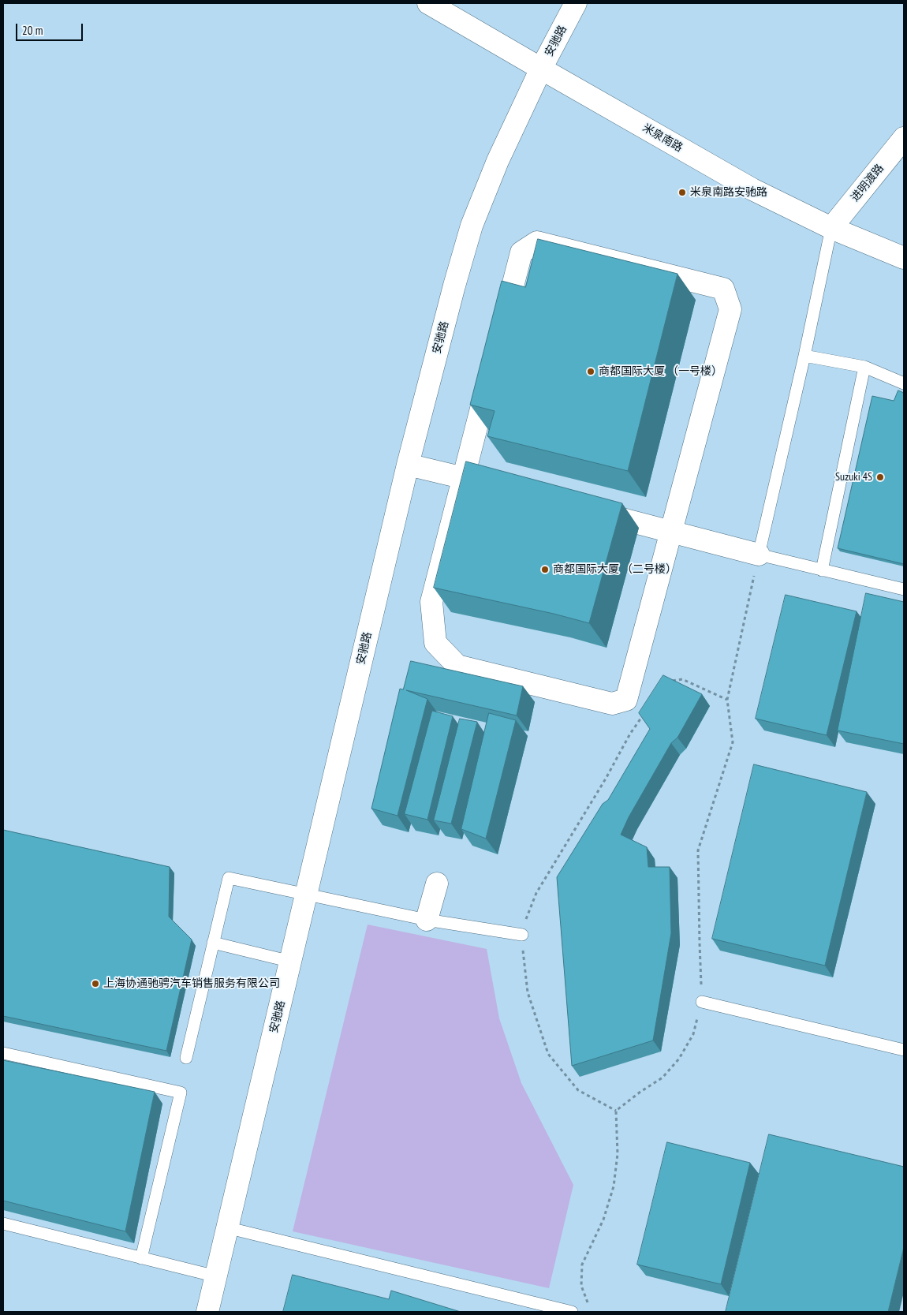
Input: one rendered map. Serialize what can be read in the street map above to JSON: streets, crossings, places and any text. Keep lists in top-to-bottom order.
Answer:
{
  "streets": {
    "street": ["安驰路", "米泉南路", "进明渡路"]
  },
  "crossings": [
    ["安驰路", "米泉南路"],
    ["米泉南路", "进明渡路"]
  ],
  "places": [
    "米泉南路安驰路",
    "商都国际大厦 （一号楼）",
    "Suzuki 4S",
    "商都国际大厦 （二号楼）",
    "上海协通驰骋汽车销售服务有限公司"
  ],
  "scale_bar": "20 m"
}
